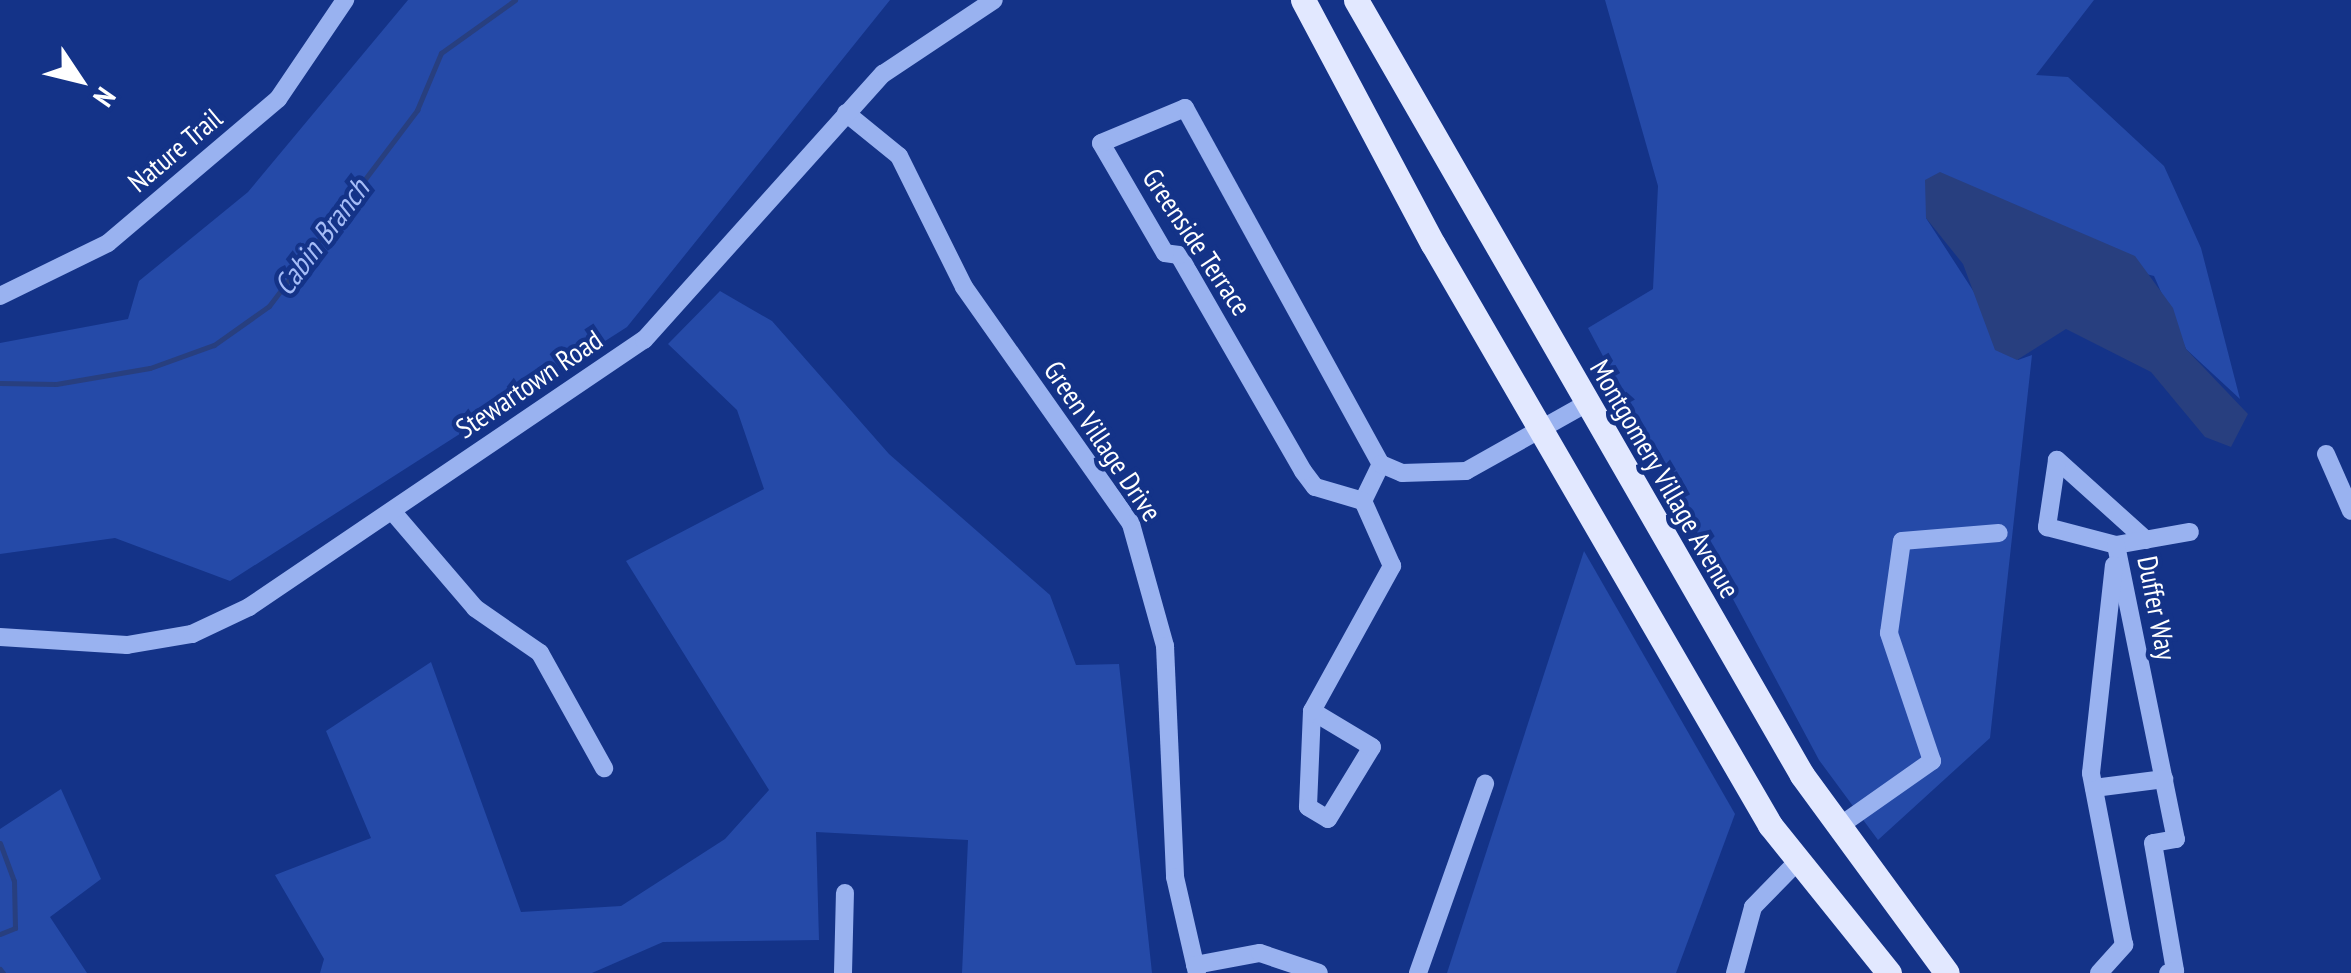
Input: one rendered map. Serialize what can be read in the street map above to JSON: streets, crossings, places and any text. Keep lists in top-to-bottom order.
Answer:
{
  "streets": {
    "main road": ["Montgomery Village Avenue"],
    "street": [
      "Nature Trail",
      "Greenside Terrace",
      "Stewartown Road",
      "Green Village Drive",
      "Duffer Way"
    ]
  },
  "crossings": [
    ["Stewartown Road", "Green Village Drive"]
  ],
  "water": ["Cabin Branch"],
  "north": "bottom right"
}
